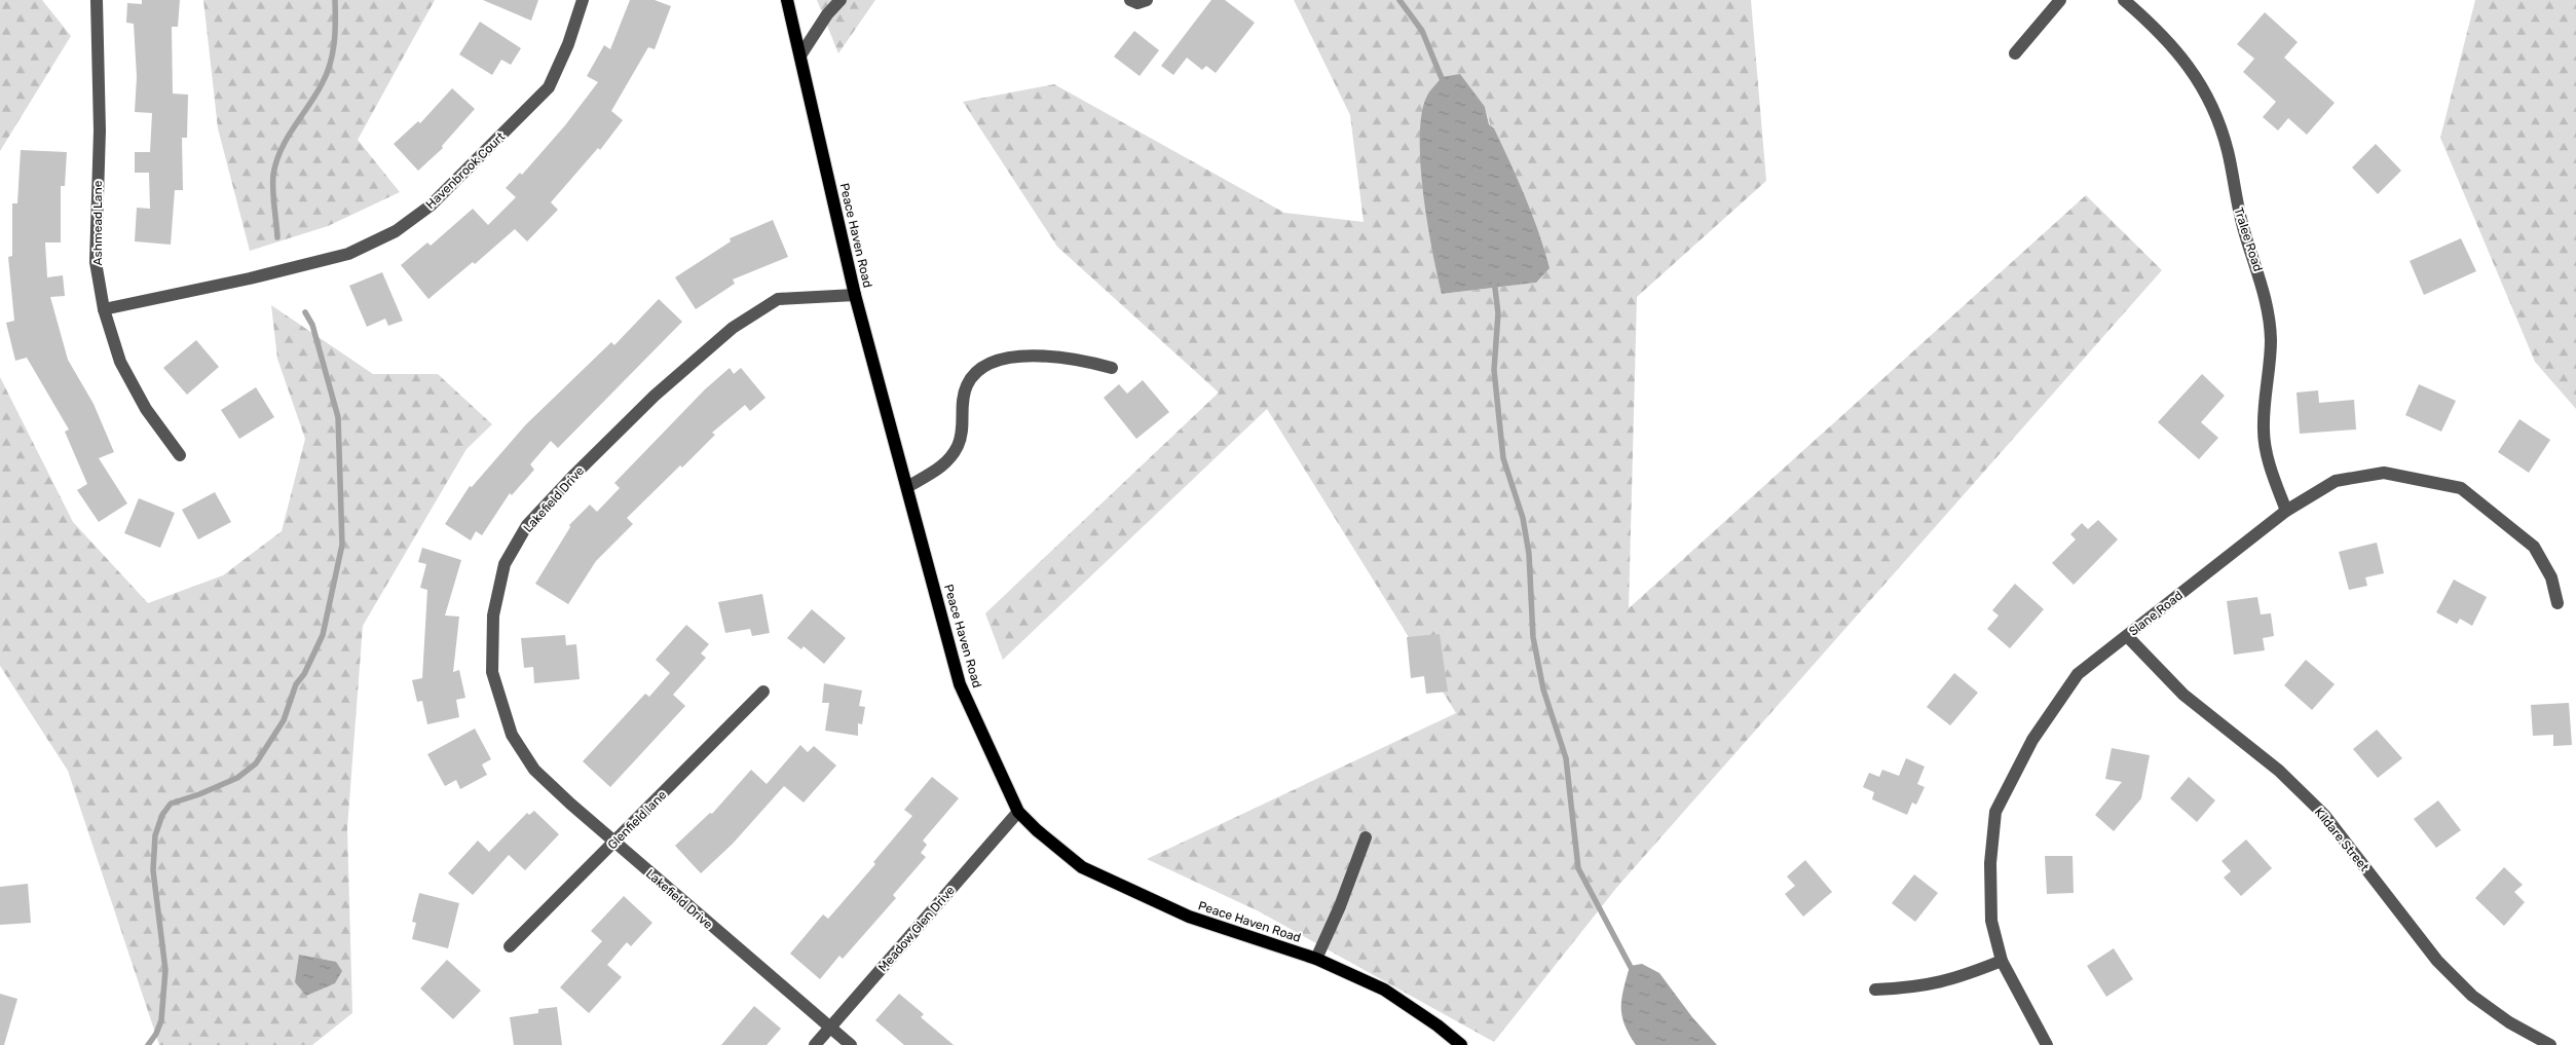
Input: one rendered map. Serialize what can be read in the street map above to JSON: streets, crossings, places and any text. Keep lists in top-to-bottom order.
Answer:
{
  "streets": {
    "main road": ["Peace Haven Road"],
    "street": [
      "Havenbrook Court",
      "Ashmead Lane",
      "Tralee Road",
      "Lakefield Drive",
      "Slane Road",
      "Glenfield lane",
      "Kildare Street",
      "Meadow Glen Drive"
    ]
  },
  "crossings": [
    ["Havenbrook Court", "Ashmead Lane"],
    ["Peace Haven Road", "Lakefield Drive"],
    ["Peace Haven Road", "Meadow Glen Drive"],
    ["Tralee Road", "Slane Road"],
    ["Lakefield Drive", "Glenfield lane"],
    ["Lakefield Drive", "Meadow Glen Drive"],
    ["Slane Road", "Kildare Street"]
  ]
}
